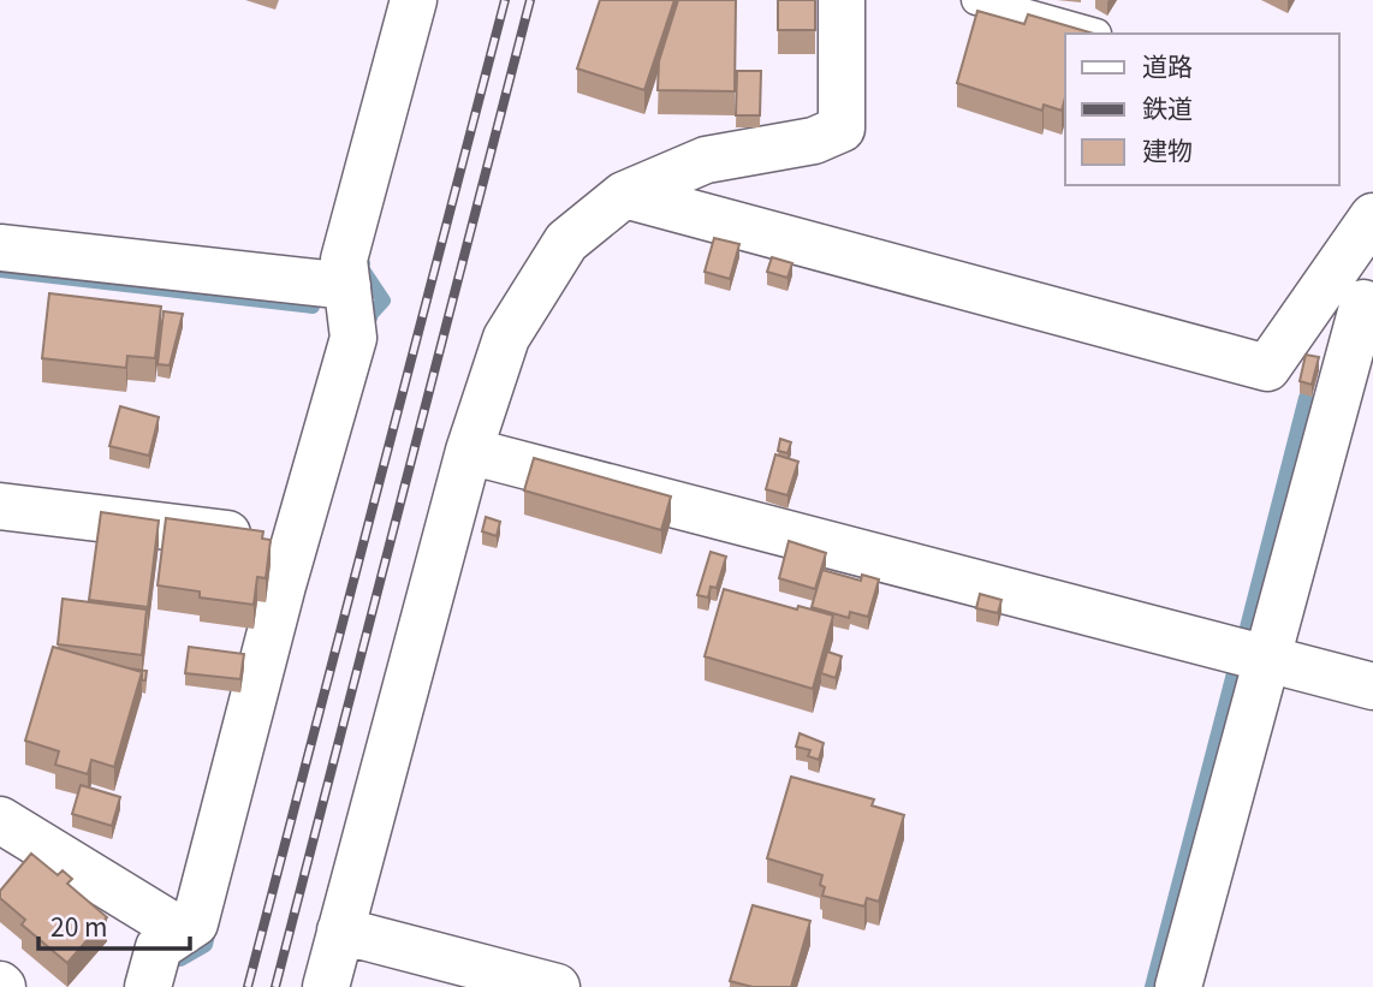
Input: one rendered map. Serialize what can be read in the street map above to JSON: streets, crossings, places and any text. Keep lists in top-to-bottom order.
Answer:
{
  "legend": ["道路", "鉄道", "建物"],
  "scale_bar": "20 m"
}
